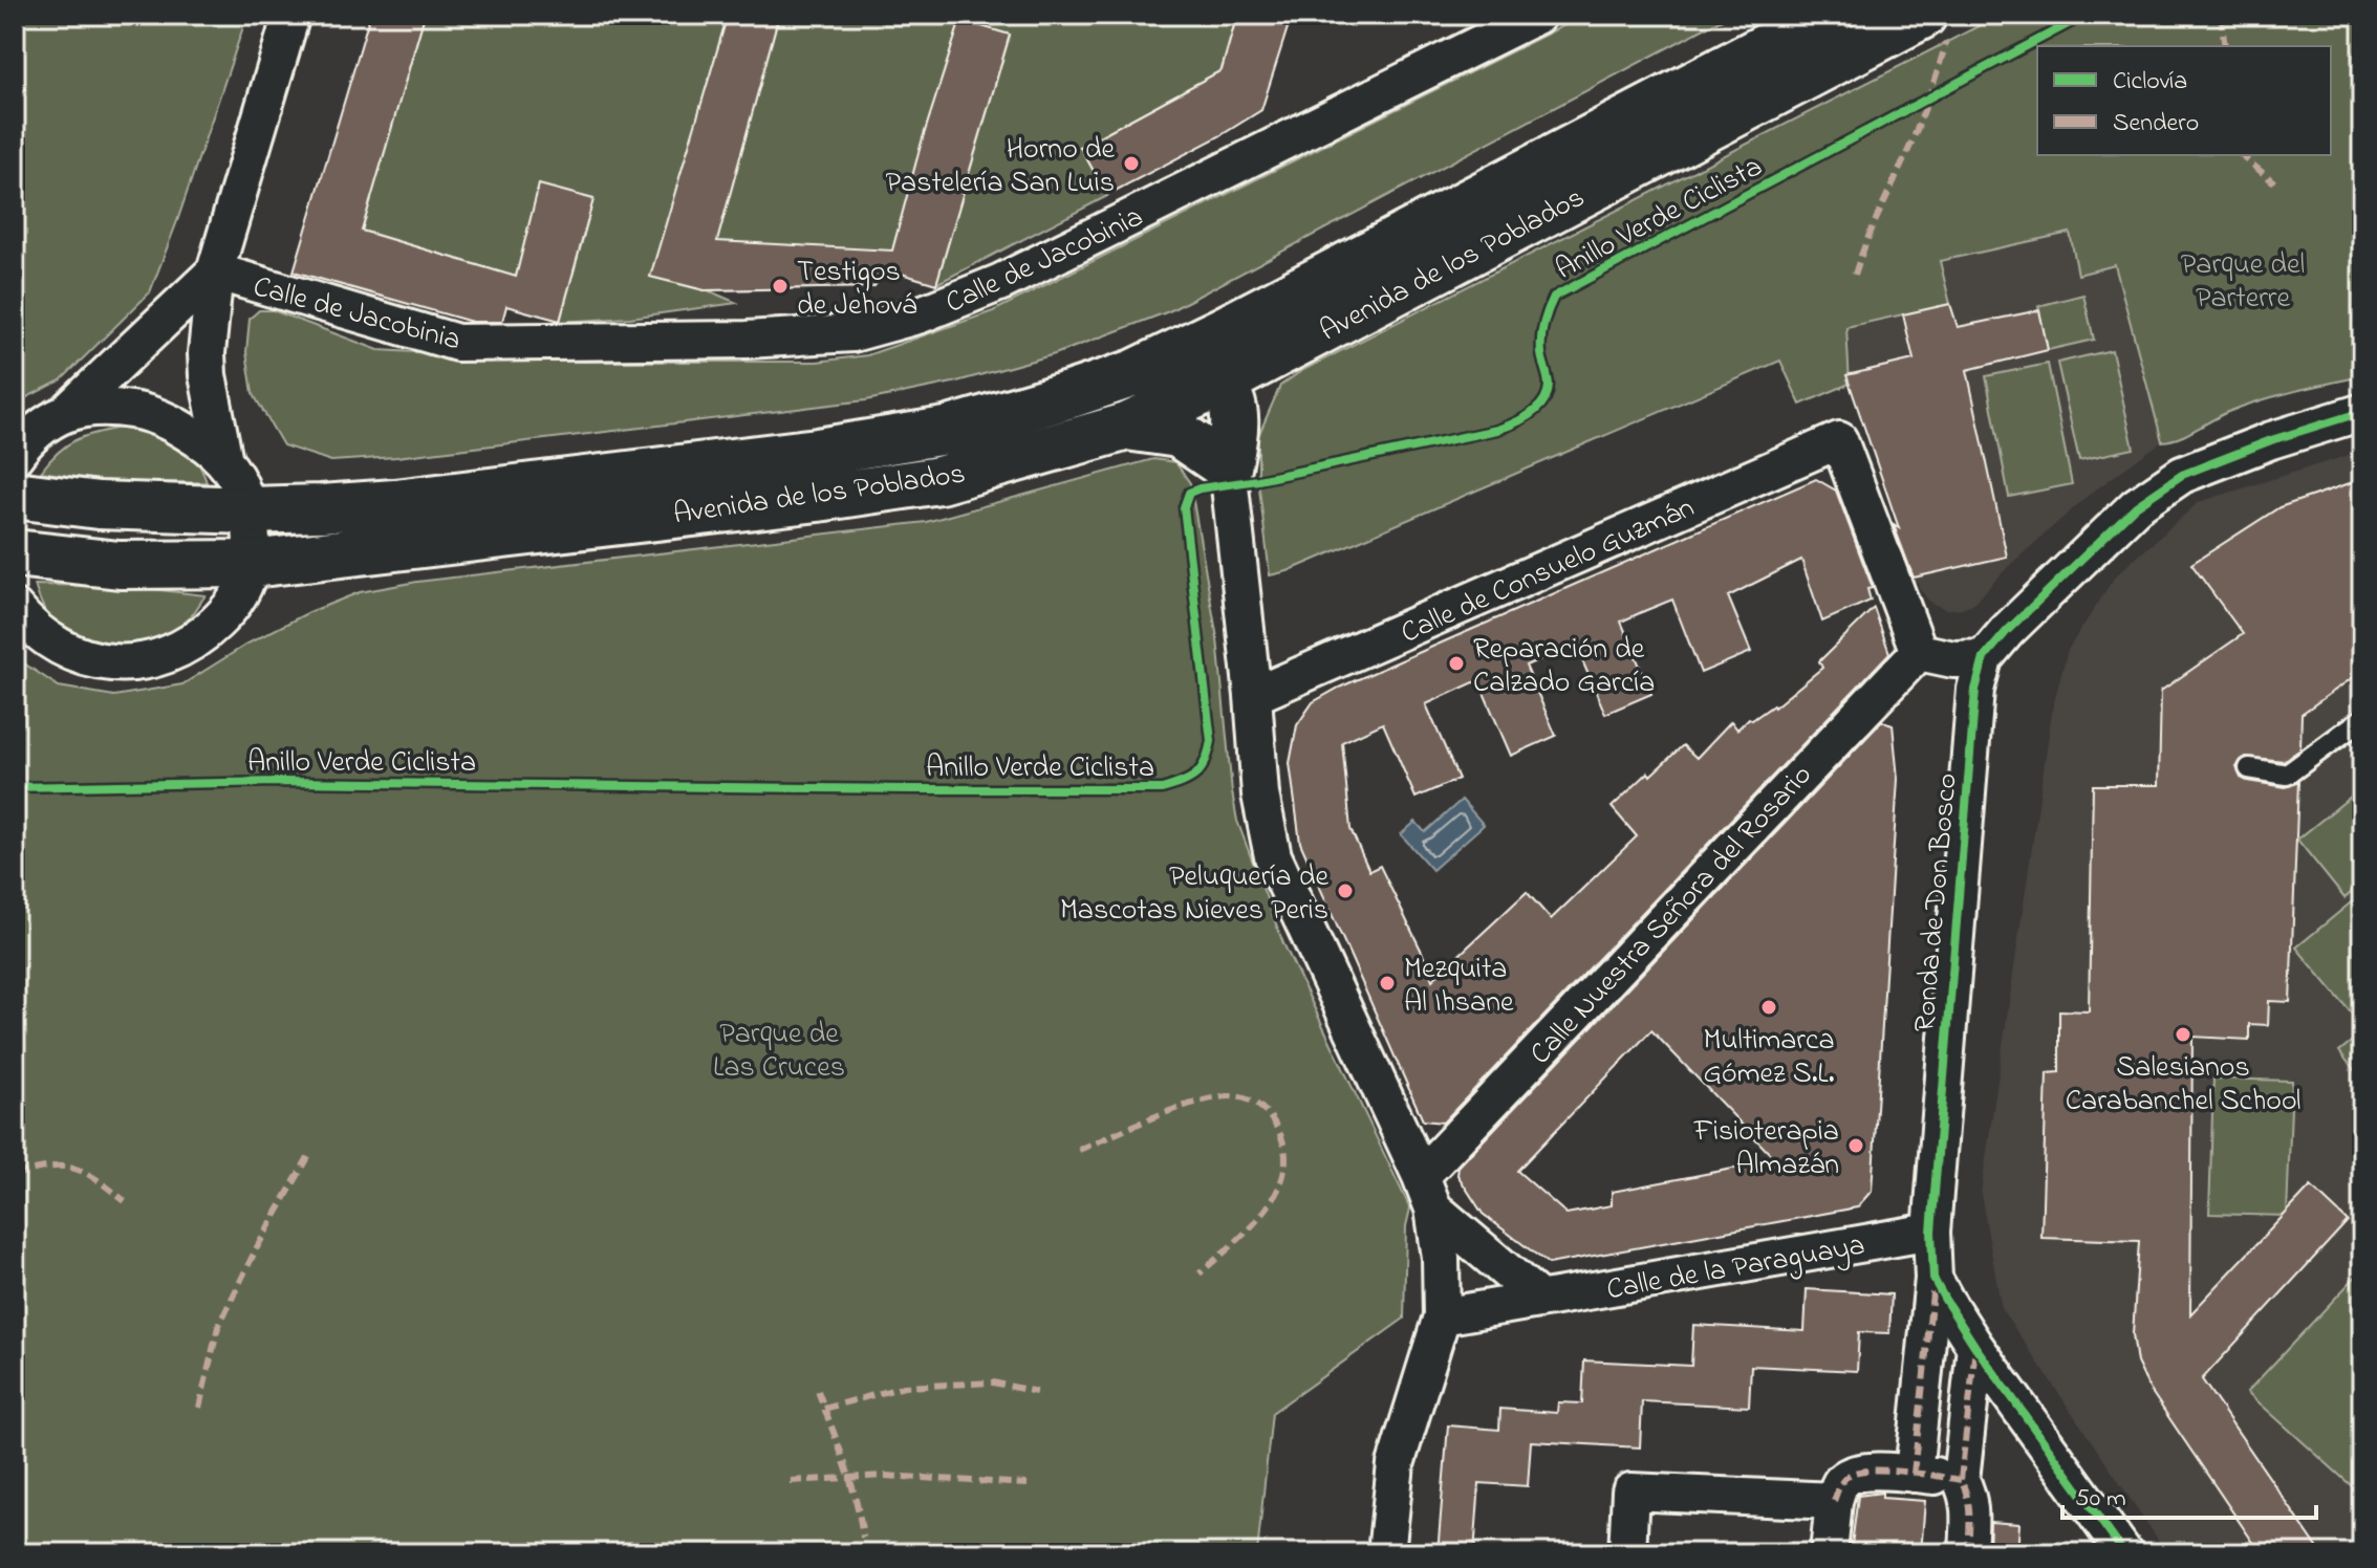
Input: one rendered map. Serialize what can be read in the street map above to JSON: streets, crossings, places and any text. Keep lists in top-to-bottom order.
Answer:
{
  "streets": {
    "main road": ["Avenida de los Poblados"],
    "street": [
      "Calle de Jacobinia",
      "Calle de Consuelo Guzmán",
      "Ronda de Don Bosco",
      "Calle Nuestra Señora del Rosario",
      "Calle de la Paraguaya"
    ],
    "cycle path": ["Anillo Verde Ciclista"]
  },
  "crossings": [
    ["Calle de Consuelo Guzmán", "Calle Nuestra Señora del Rosario"],
    ["Ronda de Don Bosco", "Calle de la Paraguaya"]
  ],
  "parks": ["Parque del Parterre", "Parque de Las Cruces"],
  "places": [
    "Horno de Pastelería San Luis",
    "Testigos de Jehová",
    "Reparación de Calzado García",
    "Peluquería de Mascotas Nieves Peris",
    "Mezquita Al Ihsane",
    "Multimarca Gómez S.L.",
    "Salesianos Carabanchel School",
    "Fisioterapia Almazán"
  ],
  "legend": ["Ciclovía", "Sendero"],
  "scale_bar": "50 m"
}
